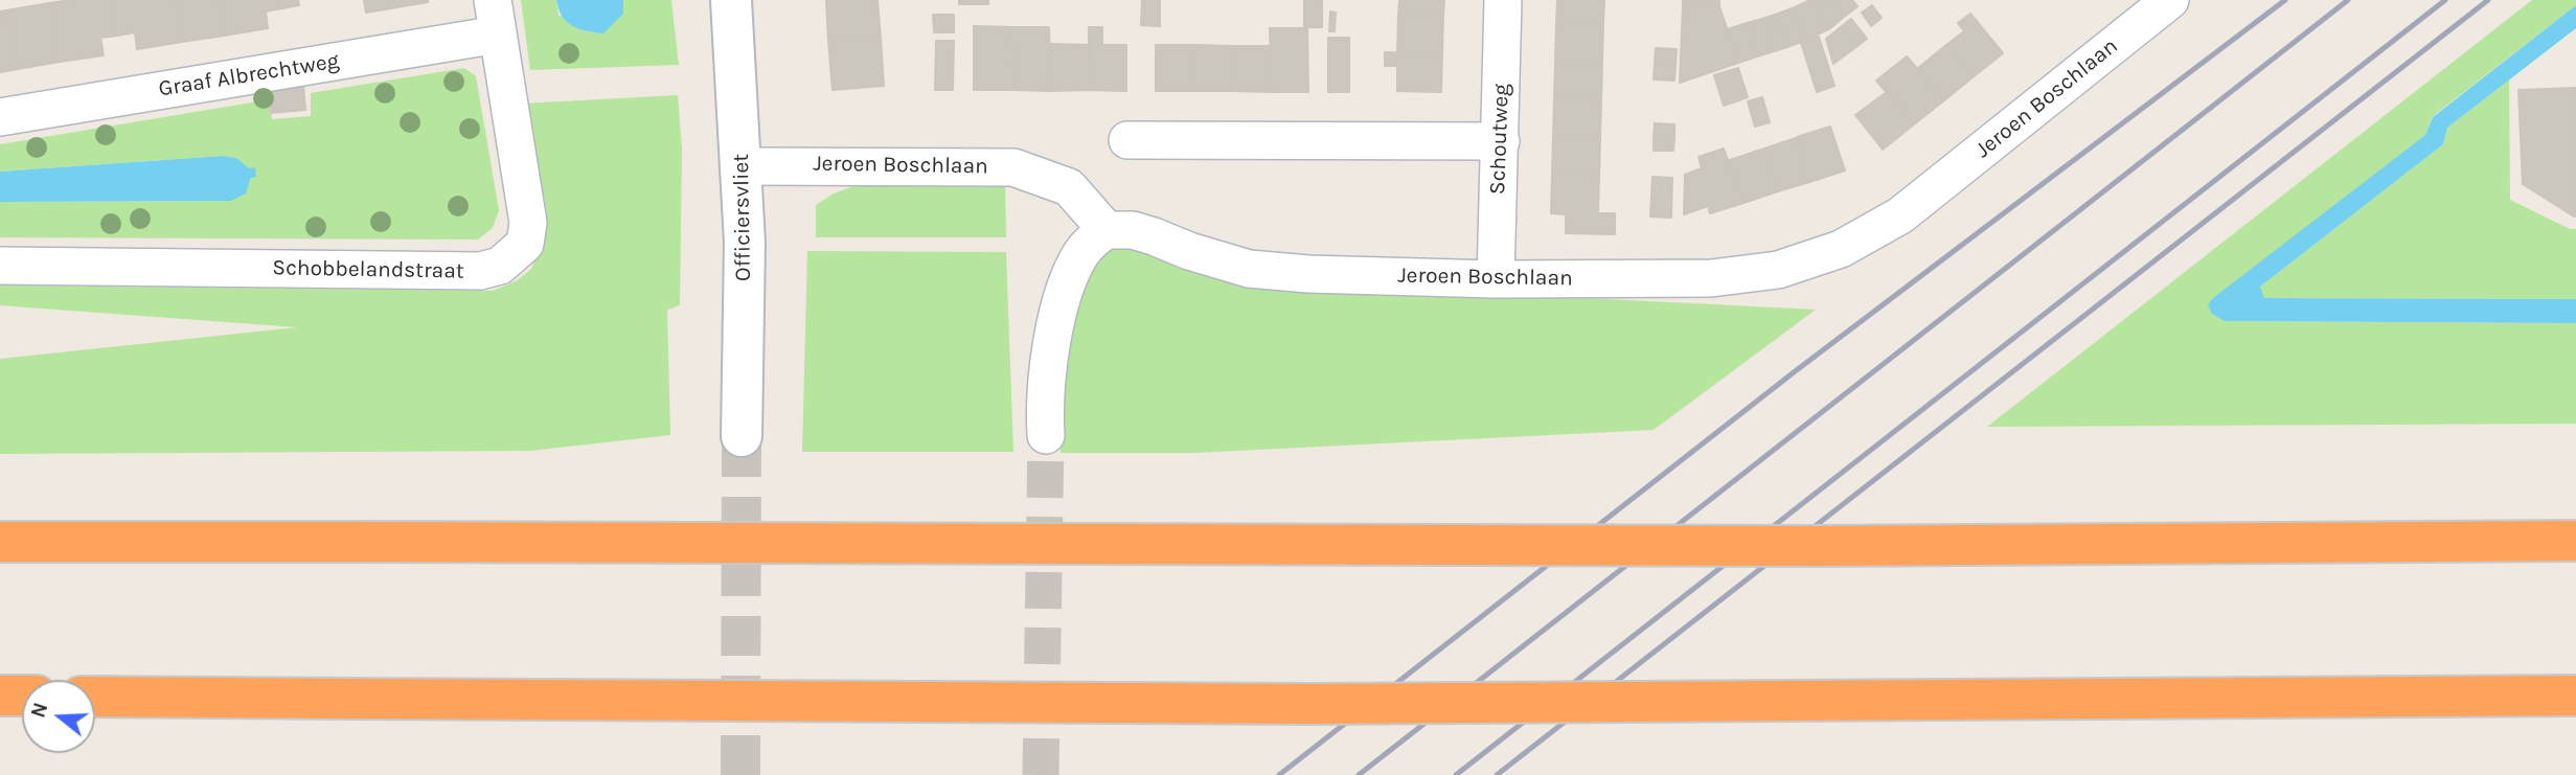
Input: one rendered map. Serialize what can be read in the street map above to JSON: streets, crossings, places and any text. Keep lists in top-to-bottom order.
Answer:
{
  "streets": {
    "main road": ["Officiersvliet"],
    "street": [
      "Graaf Albrechtweg",
      "Jeroen Boschlaan",
      "Schoutweg",
      "Schobbelandstraat"
    ]
  },
  "crossings": [
    ["Graaf Albrechtweg", "Schobbelandstraat"],
    ["Jeroen Boschlaan", "Schoutweg"],
    ["Jeroen Boschlaan", "Officiersvliet"]
  ],
  "north": "left"
}
